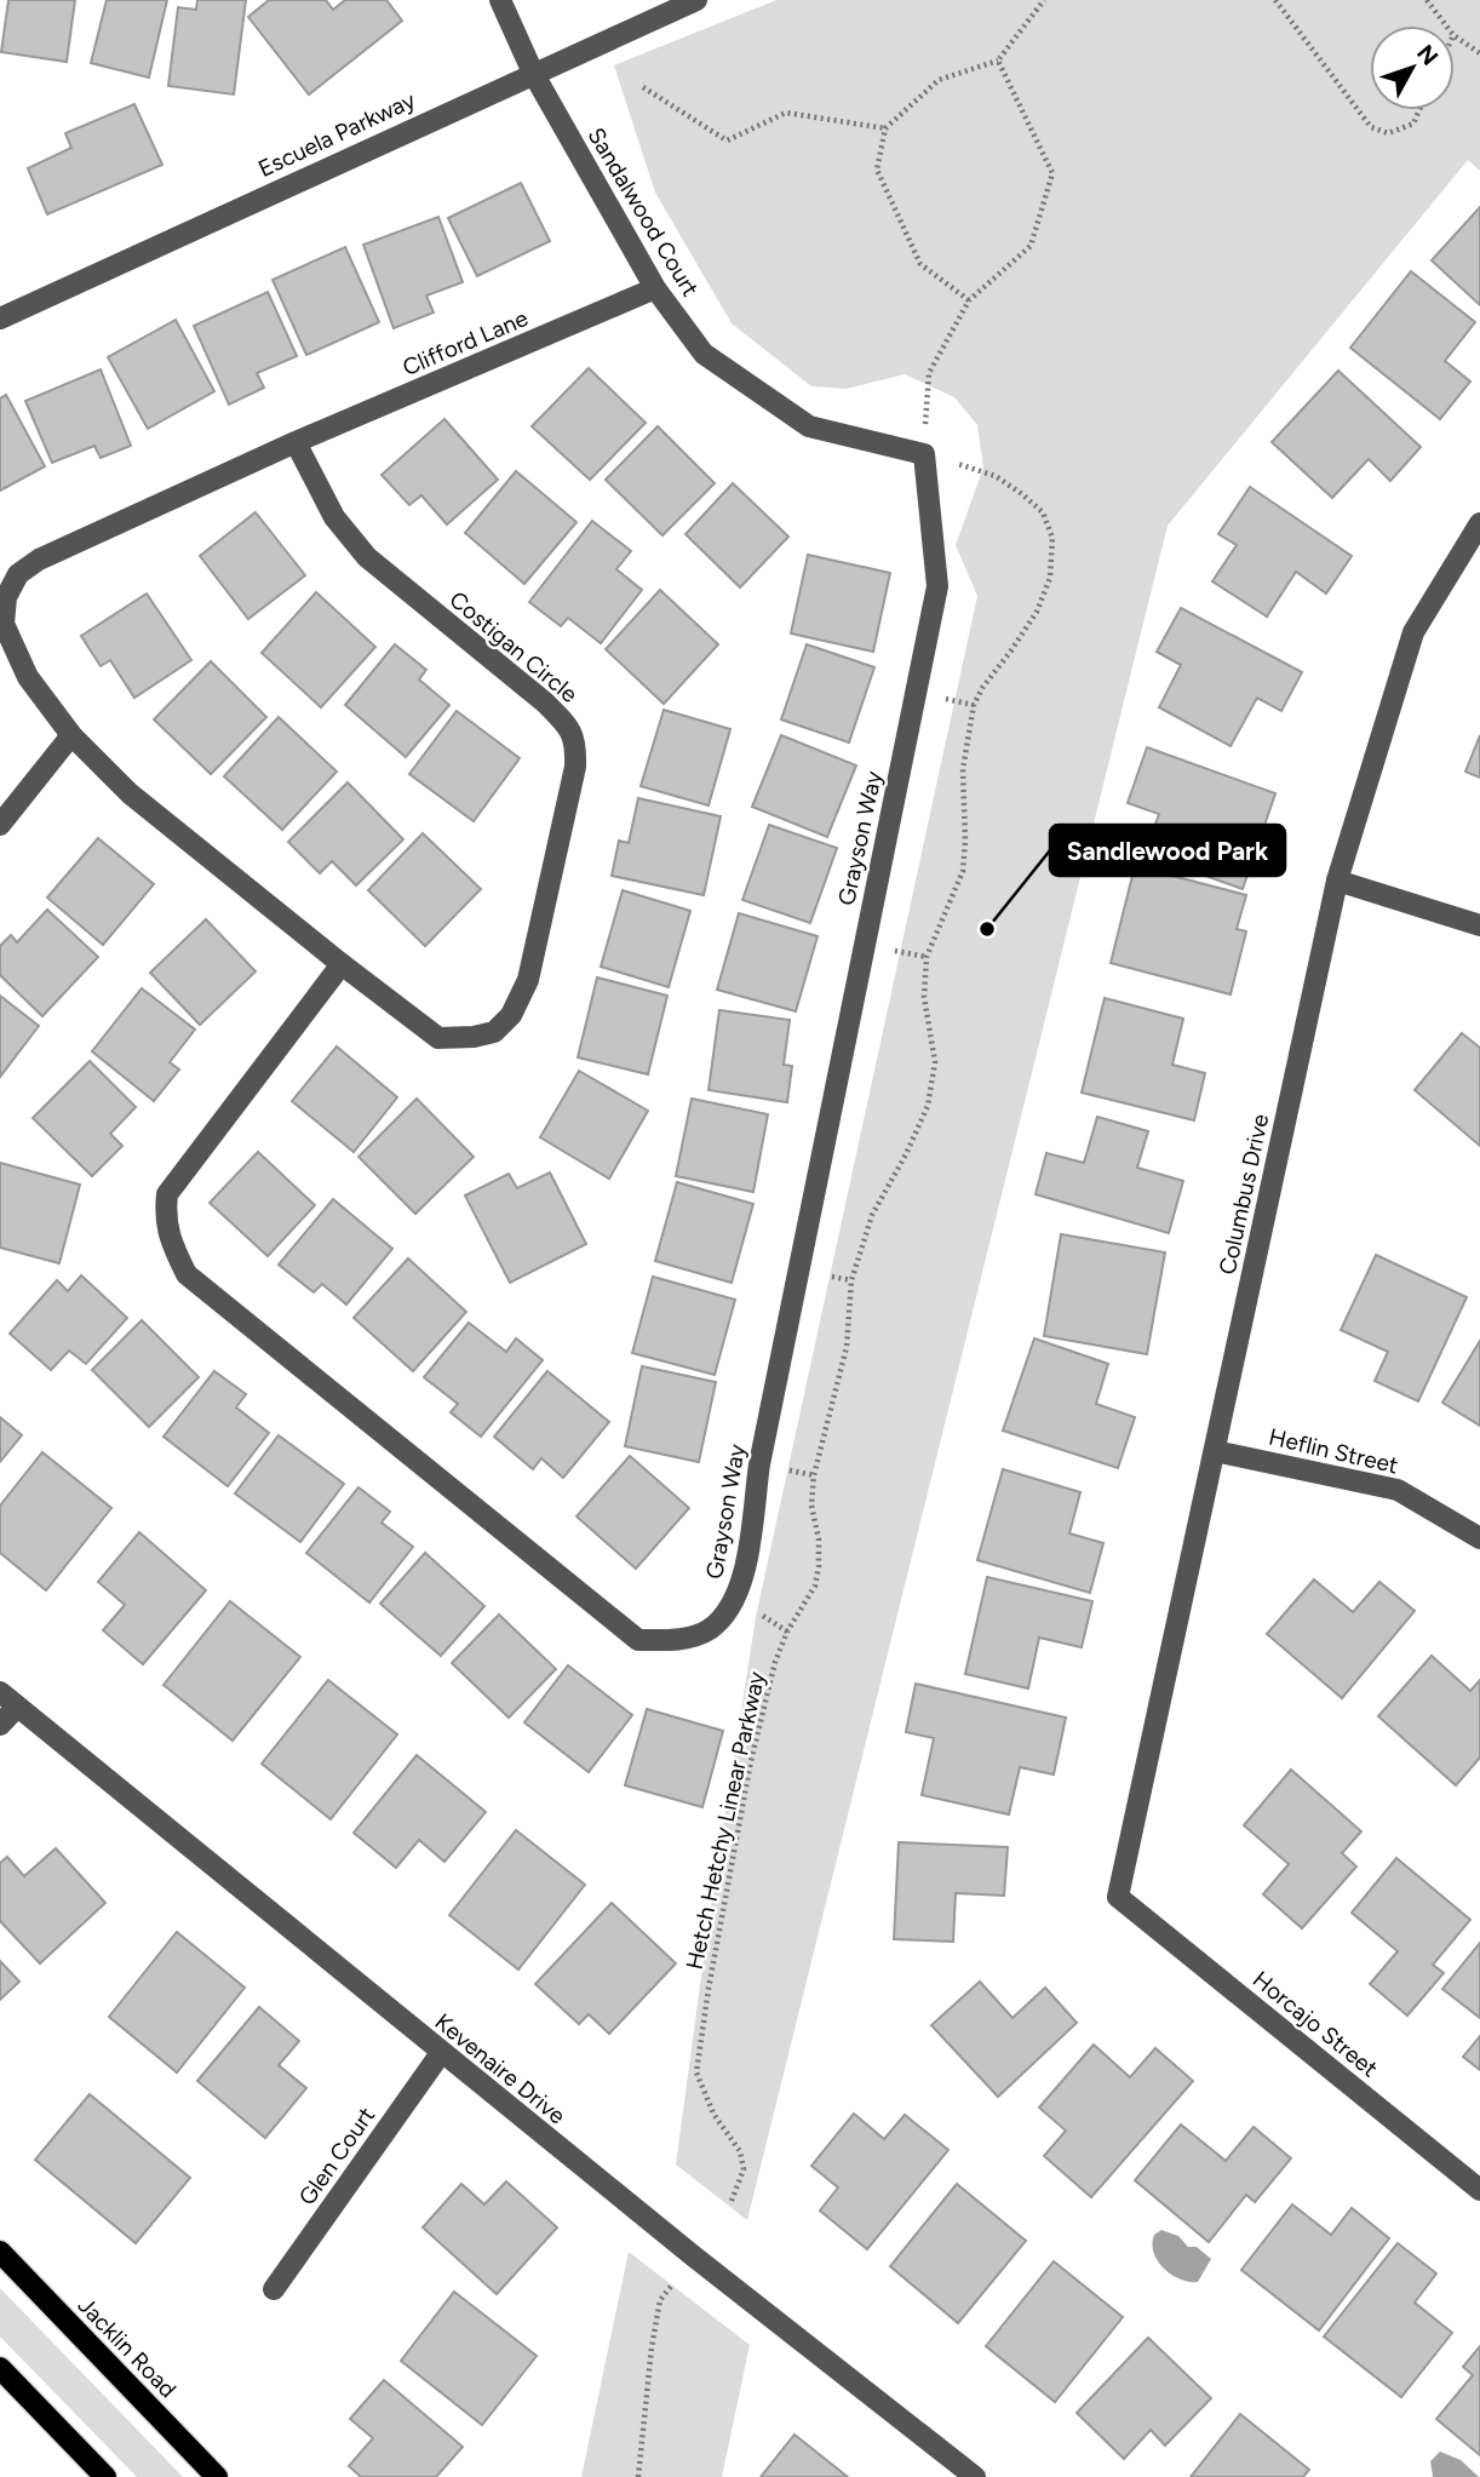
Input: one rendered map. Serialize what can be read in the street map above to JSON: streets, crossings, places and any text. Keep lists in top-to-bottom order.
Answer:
{
  "streets": {
    "main road": ["Jacklin Road"],
    "street": [
      "Escuela Parkway",
      "Sandalwood Court",
      "Clifford Lane",
      "Costigan Circle",
      "Grayson Way",
      "Columbus Drive",
      "Heflin Street",
      "Horcajo Street",
      "Kevenaire Drive",
      "Glen Court"
    ],
    "path": ["Hetch Hetchy Linear Parkway"]
  },
  "crossings": [
    ["Escuela Parkway", "Sandalwood Court"],
    ["Sandalwood Court", "Clifford Lane"],
    ["Sandalwood Court", "Grayson Way"],
    ["Sandalwood Court", "Hetch Hetchy Linear Parkway"],
    ["Clifford Lane", "Costigan Circle"],
    ["Costigan Circle", "Grayson Way"],
    ["Grayson Way", "Hetch Hetchy Linear Parkway"],
    ["Columbus Drive", "Heflin Street"],
    ["Columbus Drive", "Horcajo Street"],
    ["Kevenaire Drive", "Glen Court"]
  ],
  "places": ["Sandlewood Park"],
  "north": "top right"
}
